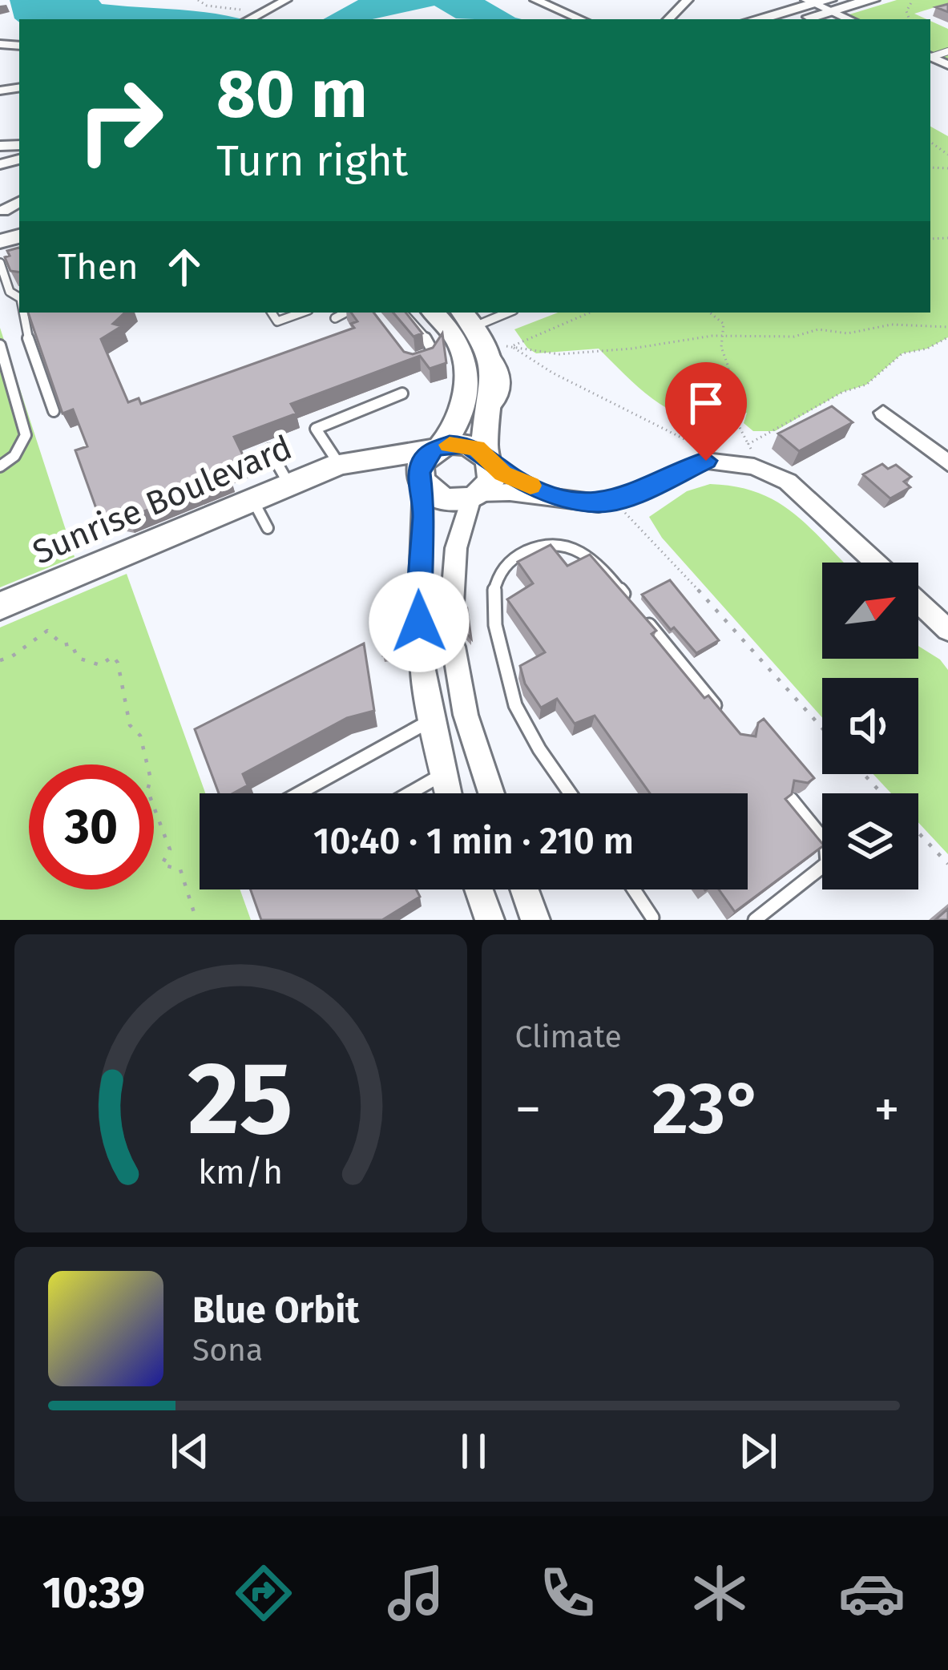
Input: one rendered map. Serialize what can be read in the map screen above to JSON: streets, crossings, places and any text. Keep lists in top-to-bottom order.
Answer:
{
  "streets": {
    "street": ["Sunrise Boulevard"]
  },
  "north": "top right",
  "page": {
    "turn": ["80 m", "Turn right"],
    "then": "Then",
    "limit": "30",
    "trip": "10:40 · 1 min · 210 m",
    "tile": "Climate",
    "heat": ["−", "23°", "+"],
    "song": ["Blue Orbit", "Sona"],
    "tabs": "10:39",
    "gauge": ["25", "km/h"]
  }
}
